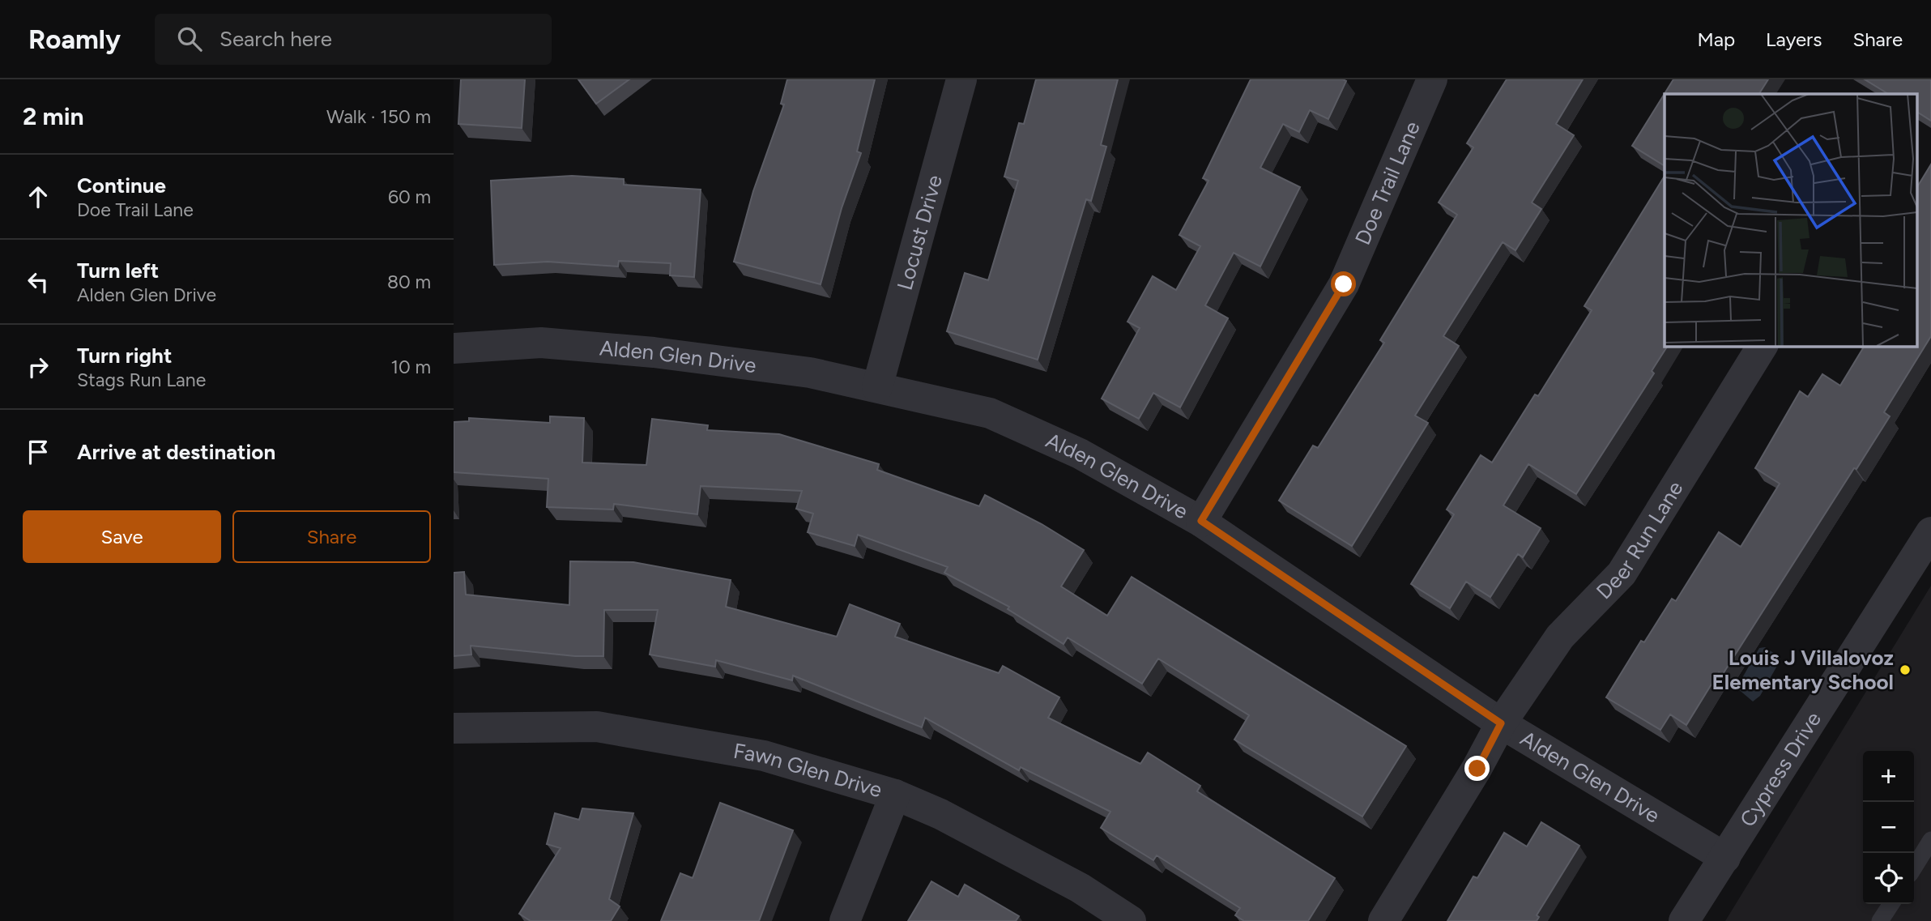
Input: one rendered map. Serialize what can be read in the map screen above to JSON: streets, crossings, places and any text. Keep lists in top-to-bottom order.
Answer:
{
  "streets": {
    "street": [
      "Doe Trail Lane",
      "Locust Drive",
      "Alden Glen Drive",
      "Deer Run Lane",
      "Cypress Drive",
      "Fawn Glen Drive"
    ]
  },
  "crossings": [
    ["Doe Trail Lane", "Alden Glen Drive"],
    ["Locust Drive", "Alden Glen Drive"],
    ["Alden Glen Drive", "Deer Run Lane"],
    ["Alden Glen Drive", "Cypress Drive"]
  ],
  "places": ["Louis J Villalovoz Elementary School"],
  "page": {
    "header": "Roamly",
    "search": "Search here",
    "nav": ["Map", "Layers", "Share"],
    "heading": ["2 min", "Walk · 150 m"],
    "list": [
      ["Continue", "Doe Trail Lane", "60 m"],
      ["Turn left", "Alden Glen Drive", "80 m"],
      ["Turn right", "Stags Run Lane", "10 m"],
      "Arrive at destination"
    ],
    "buttons": ["Save", "Share"],
    "map_buttons": ["+", "−"]
  }
}
